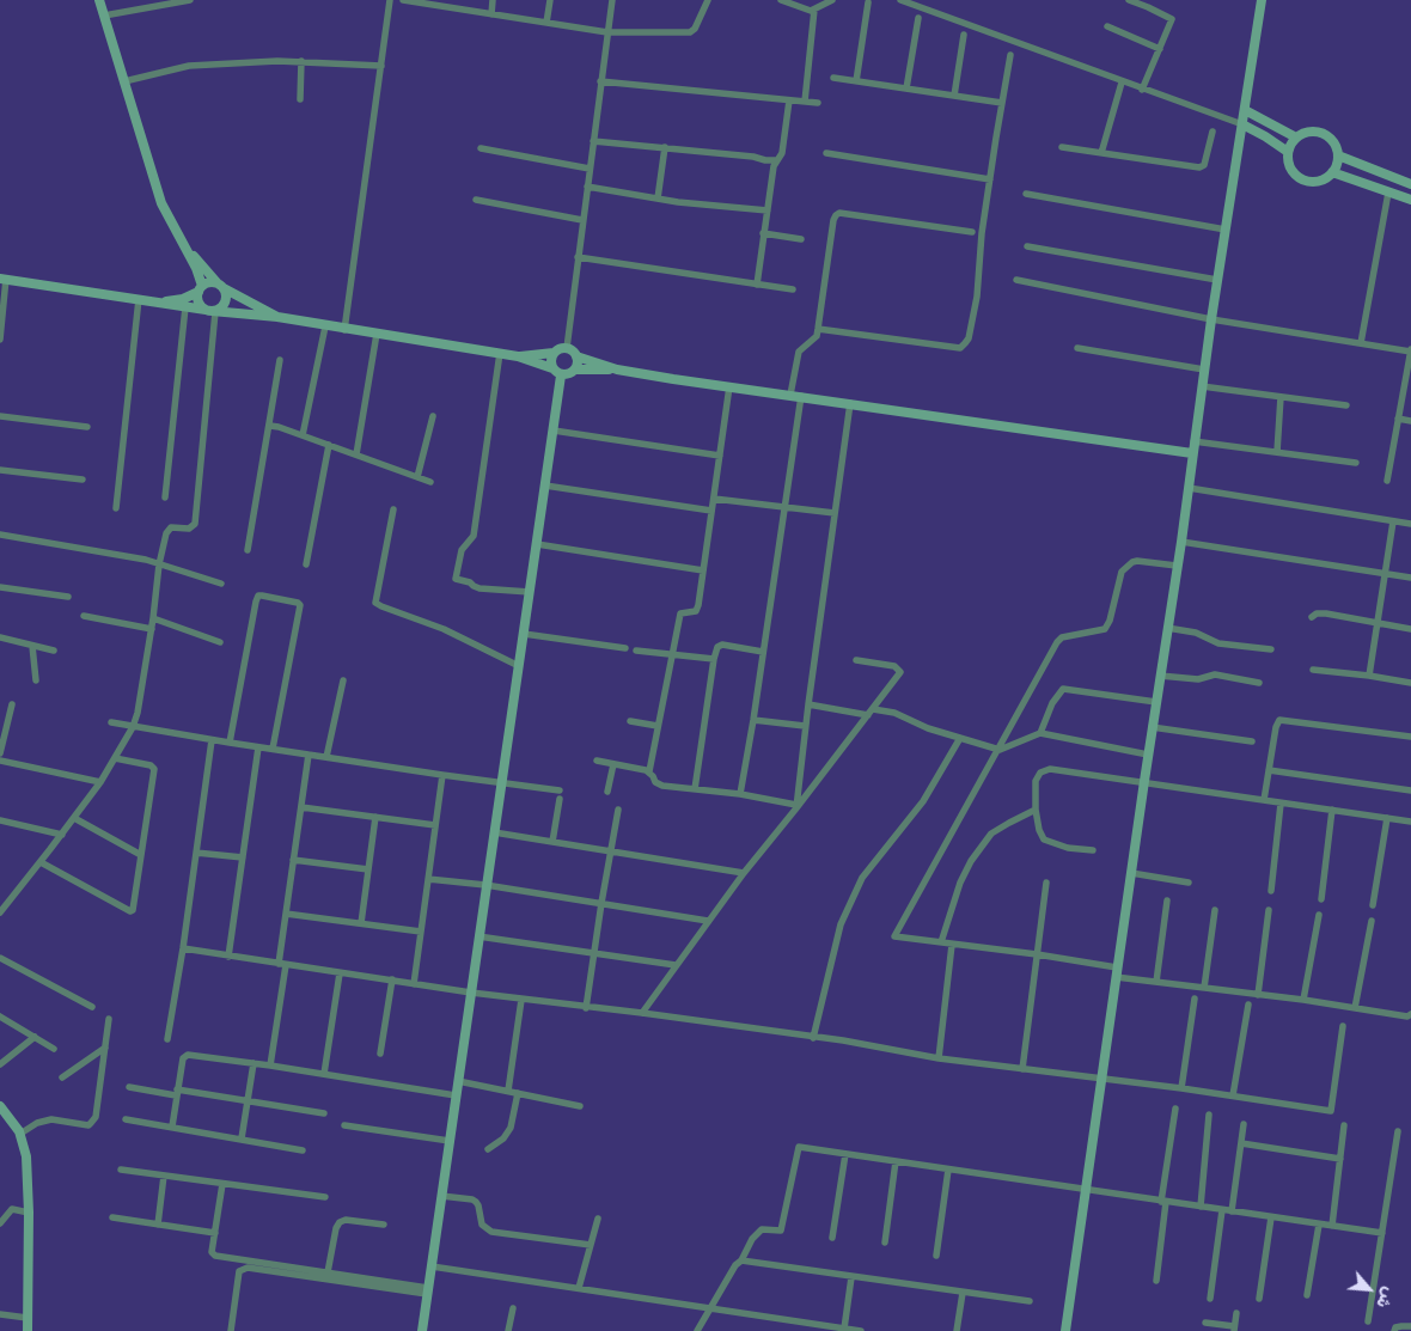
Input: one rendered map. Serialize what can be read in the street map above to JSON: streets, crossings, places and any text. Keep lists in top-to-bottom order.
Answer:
{
  "north": "bottom right"
}
